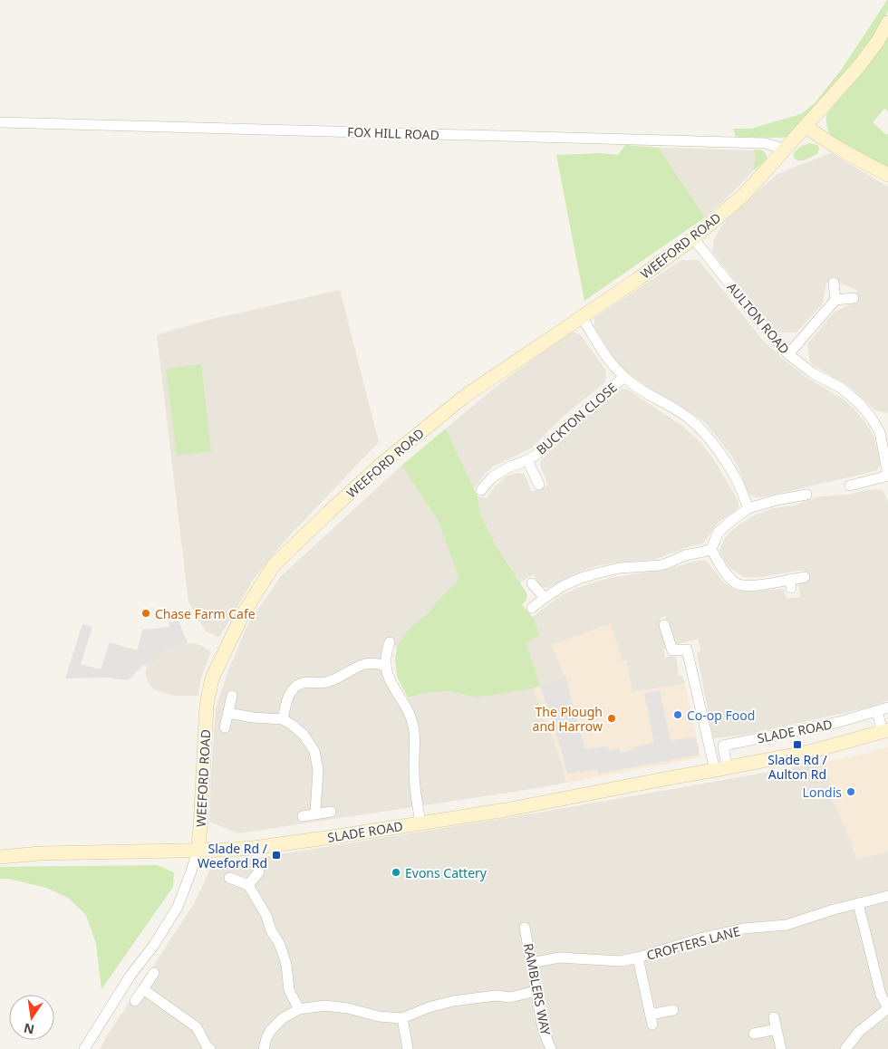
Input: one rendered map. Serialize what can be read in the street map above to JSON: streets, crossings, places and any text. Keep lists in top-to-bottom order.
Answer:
{
  "streets": {
    "street": [
      "FOX HILL ROAD",
      "WEEFORD ROAD",
      "AULTON ROAD",
      "BUCKTON CLOSE",
      "SLADE ROAD",
      "CROFTERS LANE",
      "RAMBLERS WAY"
    ]
  },
  "crossings": [
    ["FOX HILL ROAD", "WEEFORD ROAD"],
    ["WEEFORD ROAD", "AULTON ROAD"],
    ["WEEFORD ROAD", "SLADE ROAD"],
    ["CROFTERS LANE", "RAMBLERS WAY"]
  ],
  "places": {
    "other": [
      "Chase Farm Cafe",
      "Co-op Food",
      "The Plough and Harrow",
      "Londis",
      "Evons Cattery"
    ],
    "transit": ["Slade Rd / Aulton Rd", "Slade Rd / Weeford Rd"]
  },
  "north": "bottom"
}
